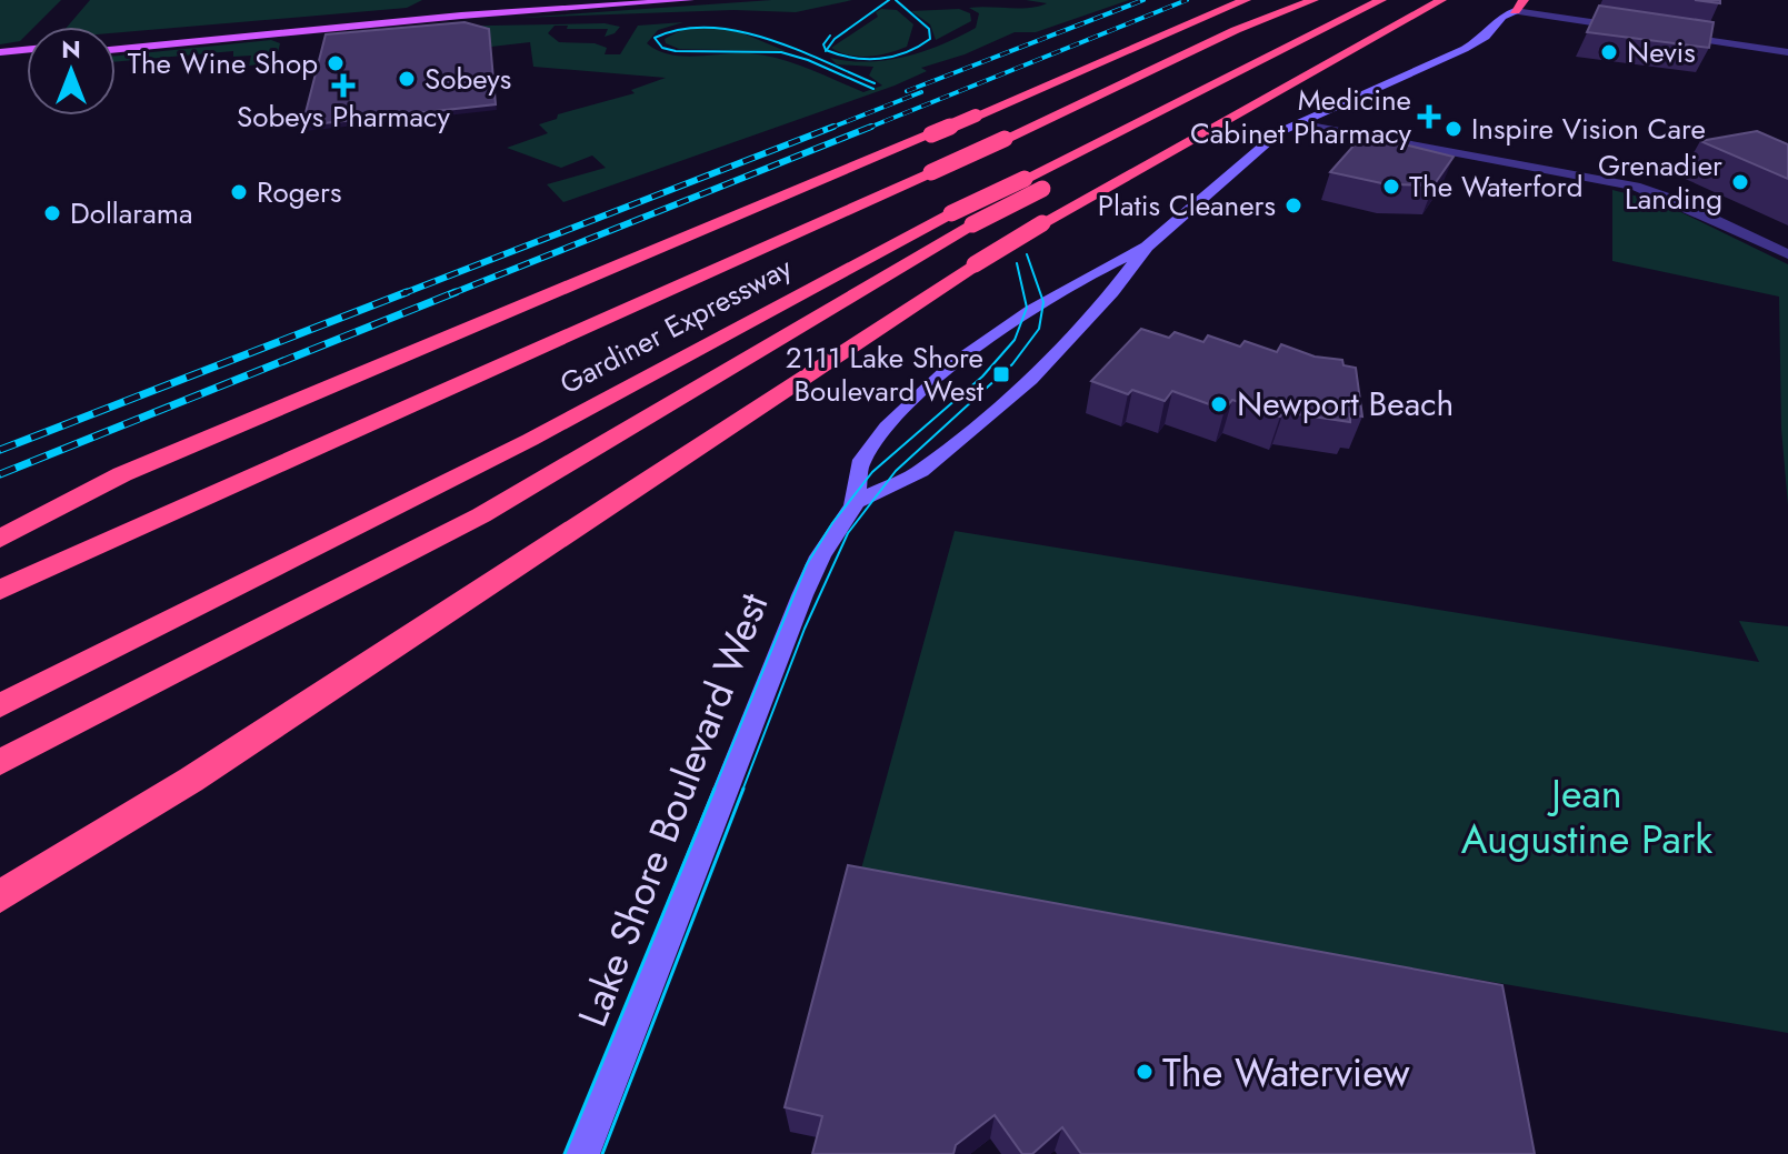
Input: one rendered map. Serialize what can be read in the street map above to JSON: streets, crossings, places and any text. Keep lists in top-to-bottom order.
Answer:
{
  "streets": {
    "highway": ["Gardiner Expressway"],
    "main road": ["Lake Shore Boulevard West"]
  },
  "parks": ["Jean Augustine Park"],
  "places": {
    "other": [
      "Nevis",
      "The Wine Shop",
      "Sobeys",
      "Inspire Vision Care",
      "Grenadier Landing",
      "The Waterford",
      "Rogers",
      "Platis Cleaners",
      "Dollarama",
      "Newport Beach",
      "The Waterview"
    ],
    "health": ["Sobeys Pharmacy", "Medicine Cabinet Pharmacy"],
    "transit": ["2111 Lake Shore Boulevard West"]
  },
  "north": "top"
}
